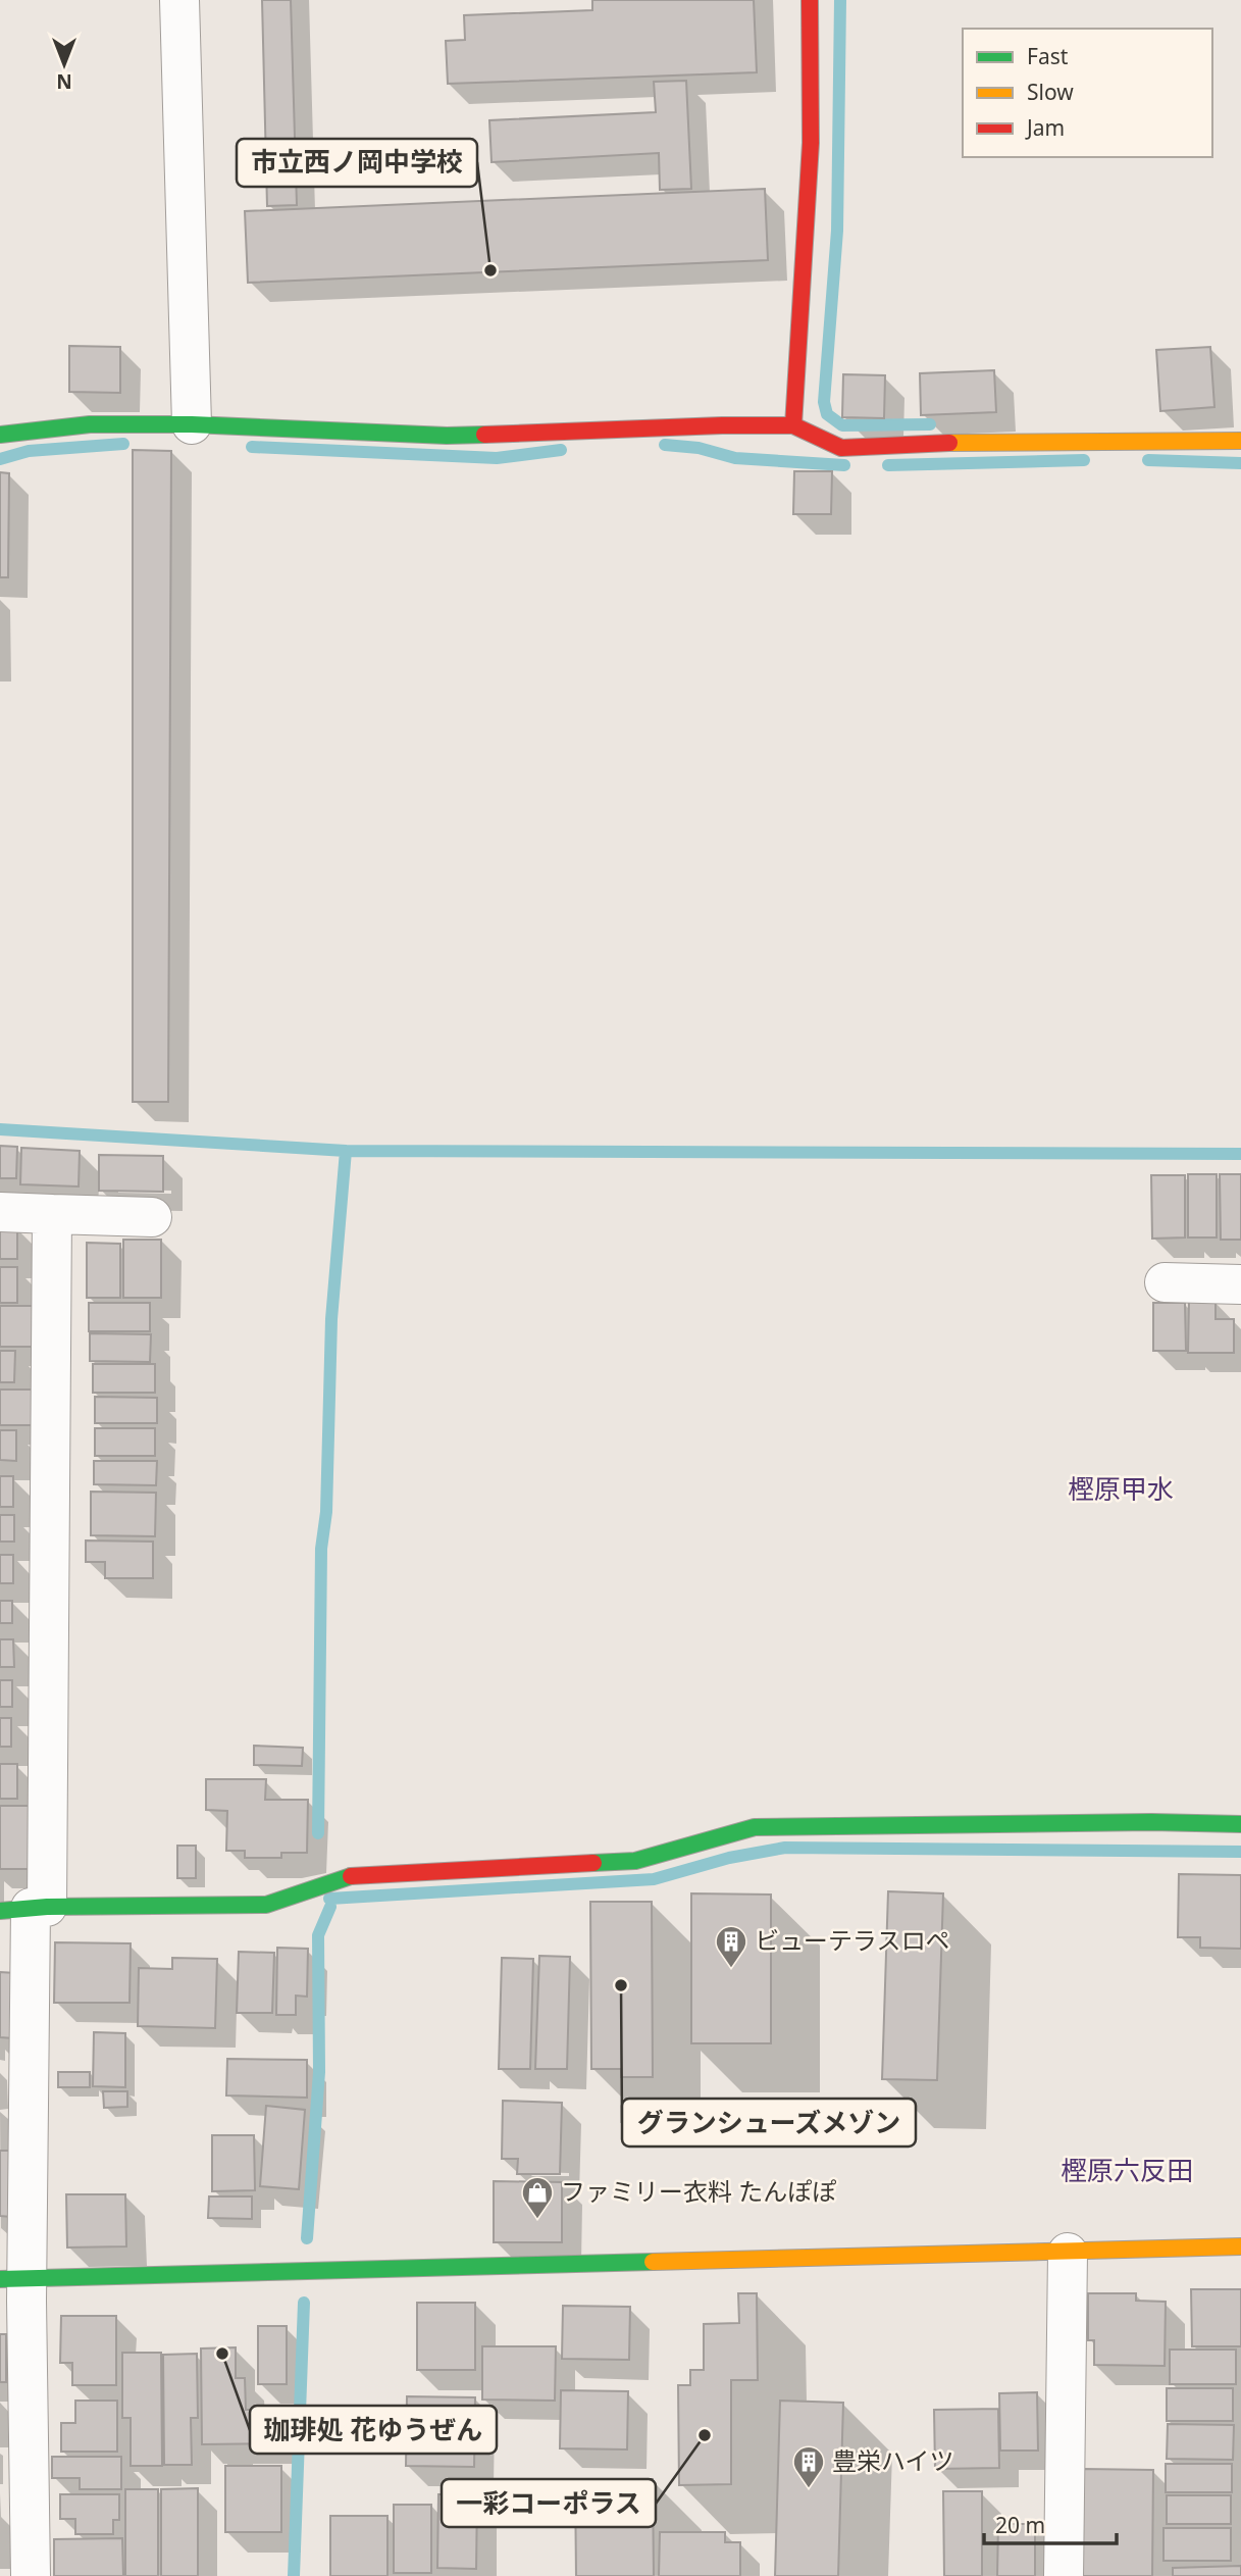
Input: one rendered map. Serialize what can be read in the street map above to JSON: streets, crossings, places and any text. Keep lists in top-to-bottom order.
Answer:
{
  "districts": ["樫原甲水", "樫原六反田"],
  "places": {
    "other": [
      "市立西ノ岡中学校",
      "グランシューズメゾン",
      "珈琲処 花ゆうぜん",
      "一彩コーポラス"
    ],
    "building": ["ビューテラスロペ", "豊栄ハイツ"],
    "shop": ["ファミリー衣料 たんぽぽ"]
  },
  "legend": ["Fast", "Slow", "Jam"],
  "scale_bar": "20 m",
  "north": "bottom"
}
